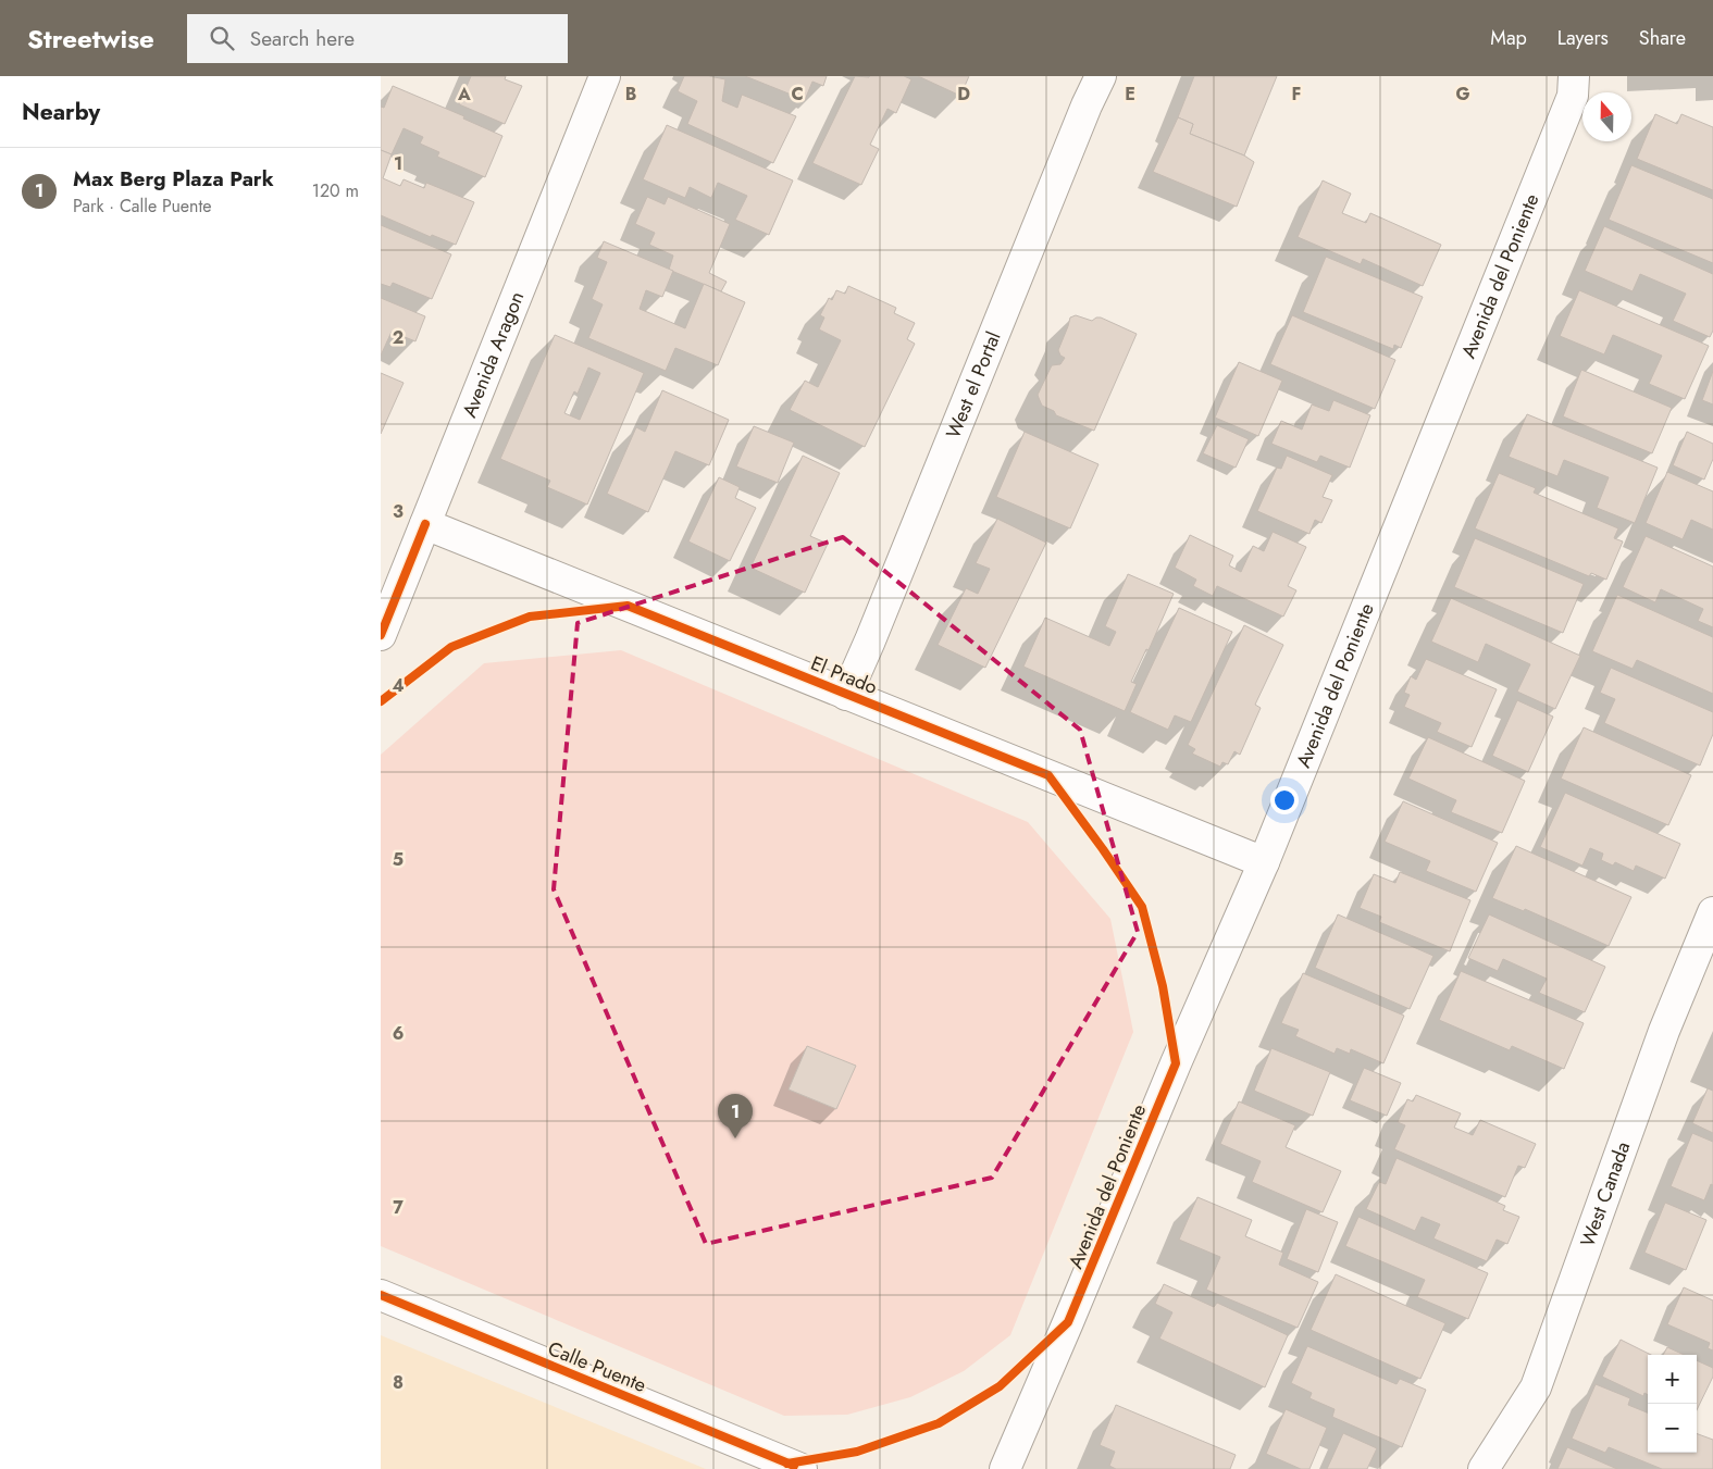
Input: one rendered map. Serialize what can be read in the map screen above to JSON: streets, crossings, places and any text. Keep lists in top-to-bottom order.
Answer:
{
  "streets": {
    "street": [
      "Avenida del Poniente",
      "Avenida Aragon",
      "West el Portal",
      "El Prado",
      "West Canada",
      "Calle Puente"
    ]
  },
  "crossings": [
    ["Avenida del Poniente", "El Prado"],
    ["Avenida Aragon", "El Prado"],
    ["West el Portal", "El Prado"]
  ],
  "north": "top",
  "page": {
    "header": "Streetwise",
    "search": "Search here",
    "nav": ["Map", "Layers", "Share"],
    "heading": "Nearby",
    "list": [
      {
        "mark": "1",
        "name": "Max Berg Plaza Park",
        "note": "Park · Calle Puente",
        "value": "120 m"
      }
    ],
    "pins": "1",
    "map_buttons": ["+", "−"]
  },
  "grid": {
    "columns": [
      "A",
      "B",
      "C",
      "D",
      "E",
      "F",
      "G"
    ],
    "rows": [
      "1",
      "2",
      "3",
      "4",
      "5",
      "6",
      "7",
      "8"
    ]
  }
}
